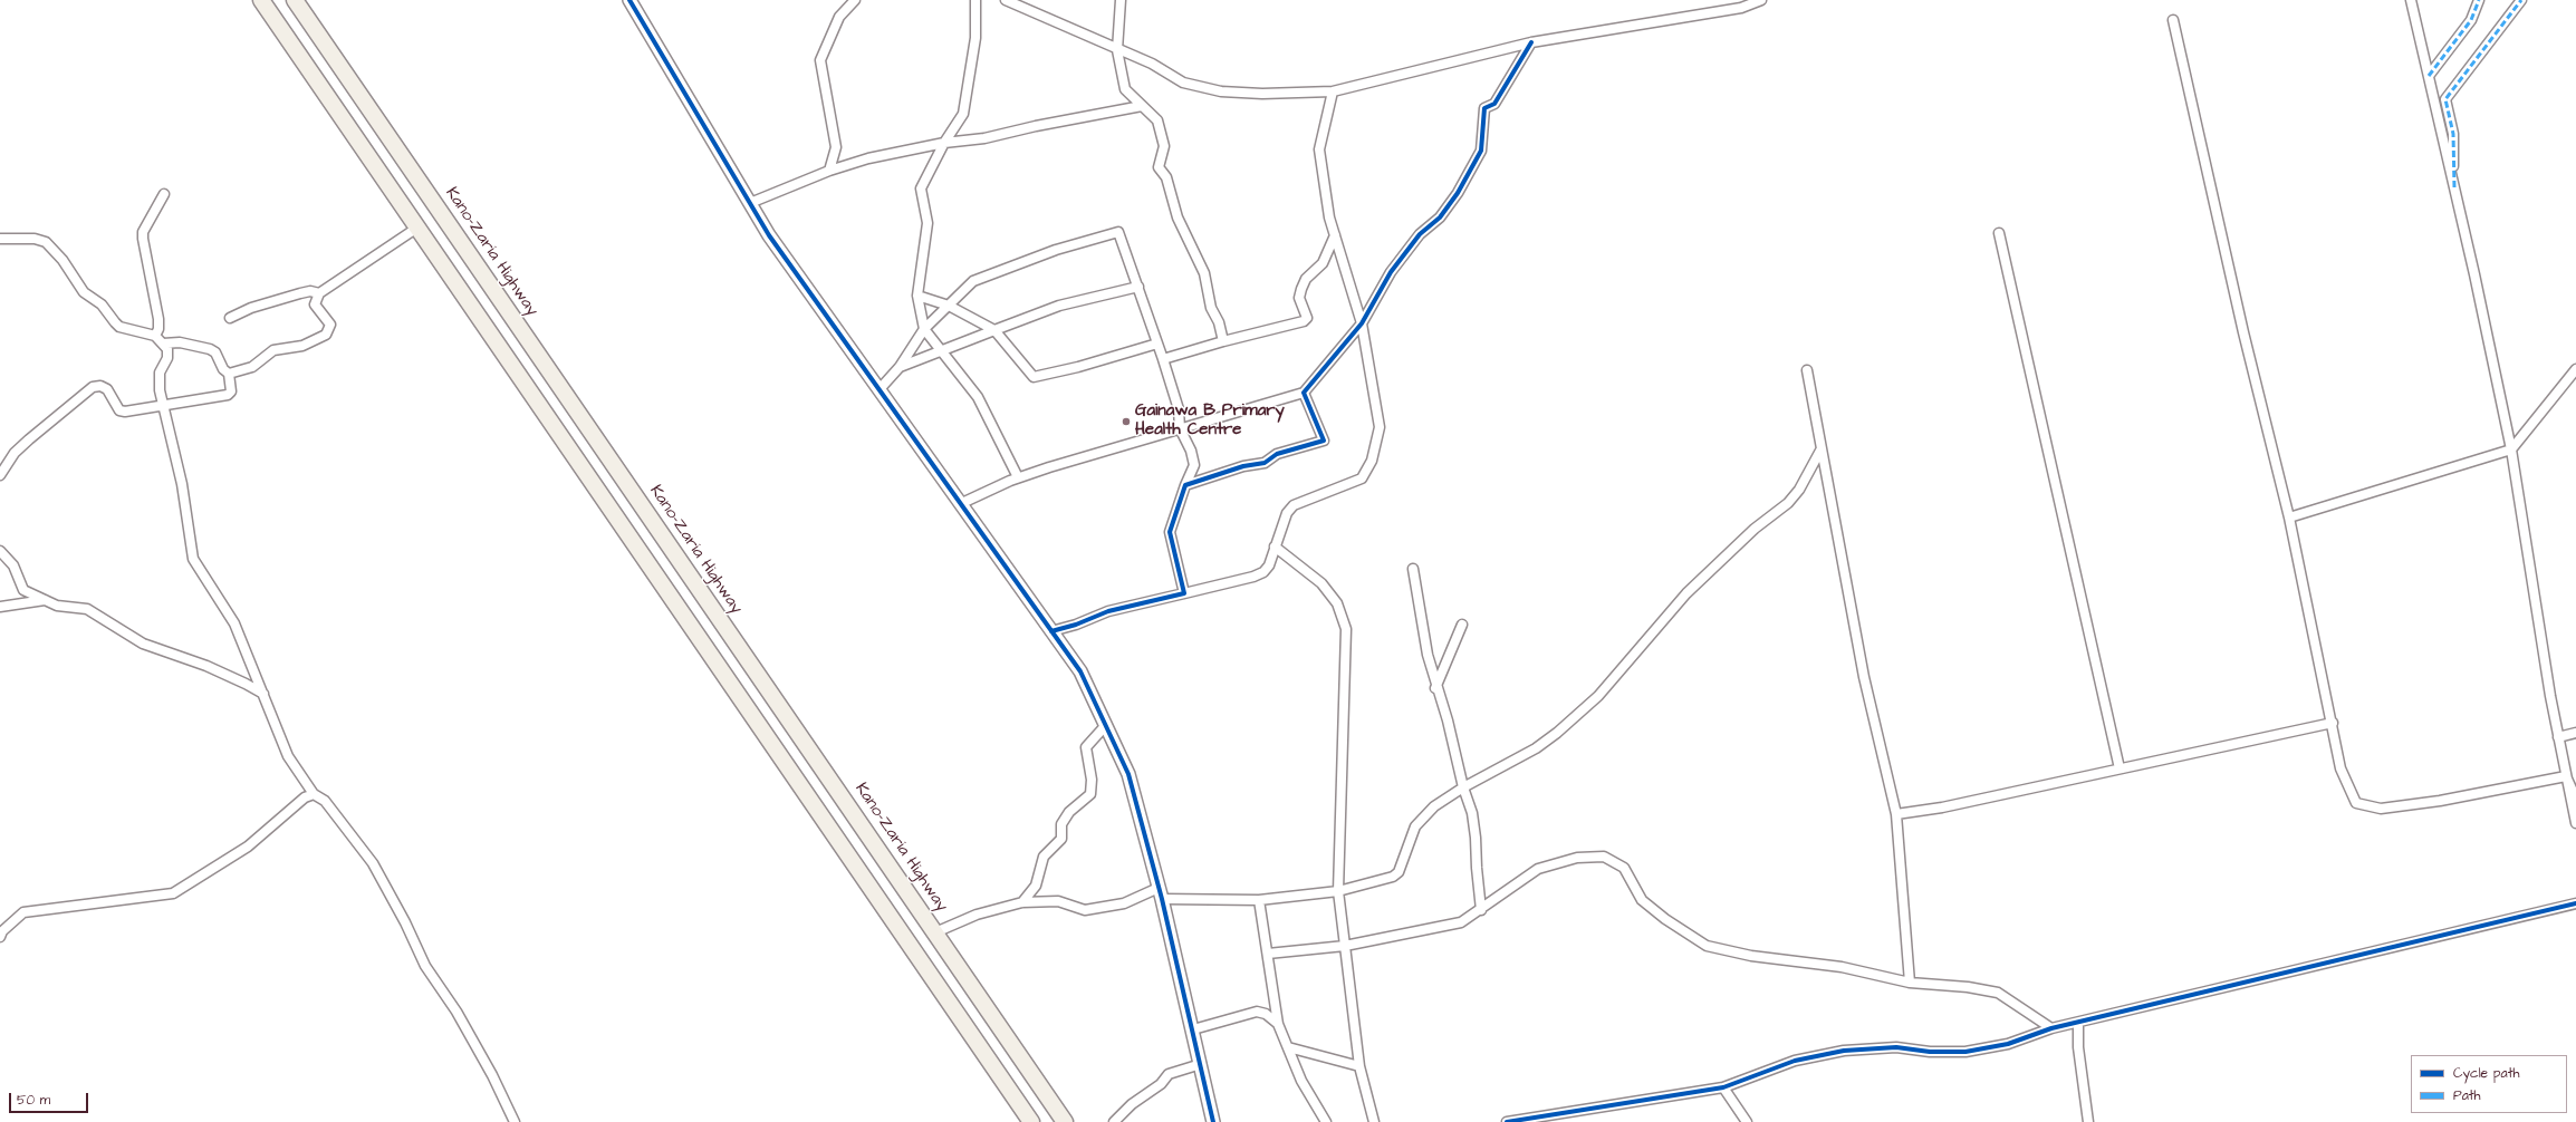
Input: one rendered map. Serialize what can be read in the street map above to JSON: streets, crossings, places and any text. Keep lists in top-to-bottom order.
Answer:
{
  "streets": {
    "highway": ["Kano-Zaria Highway"]
  },
  "places": ["Gainawa B Primary Health Centre"],
  "legend": ["Cycle path", "Path"],
  "scale_bar": "50 m"
}
